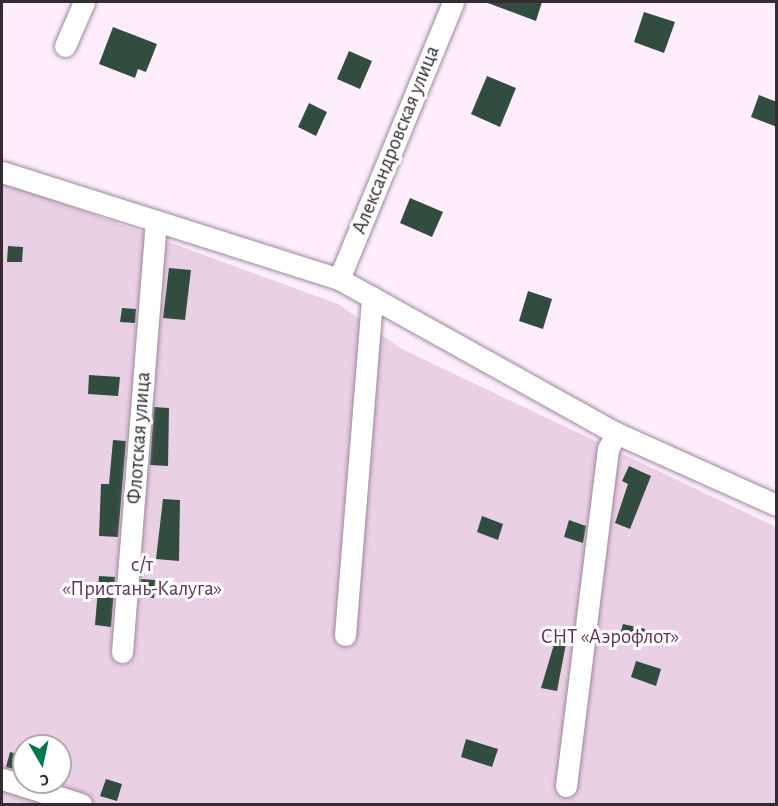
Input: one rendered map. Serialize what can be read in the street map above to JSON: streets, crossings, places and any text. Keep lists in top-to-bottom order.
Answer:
{
  "streets": {
    "street": ["Александровская улица", "Флотская улица"]
  },
  "parks": ["с/т «Пристань-Калуга»", "СНТ «Аэрофлот»"],
  "north": "bottom"
}
